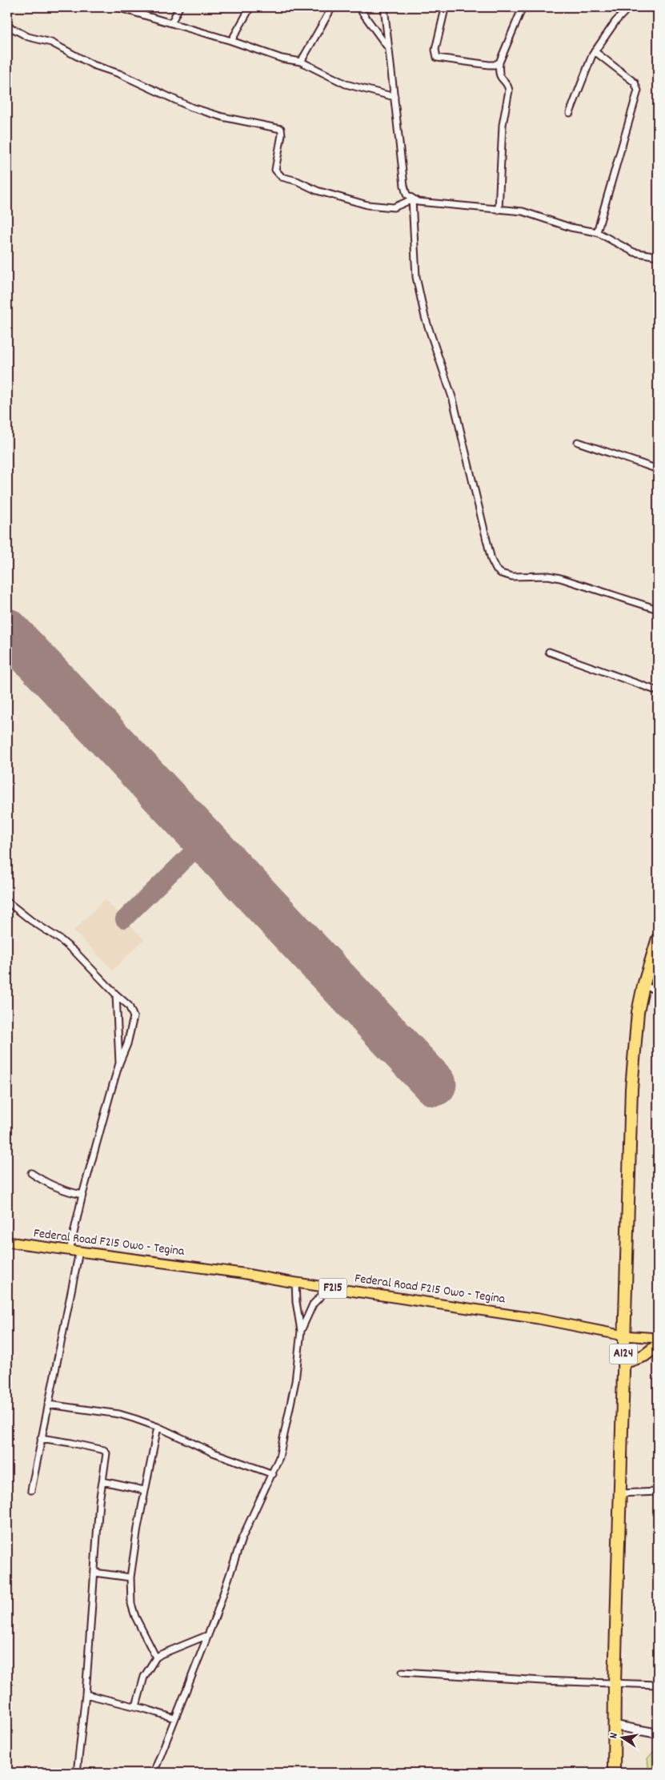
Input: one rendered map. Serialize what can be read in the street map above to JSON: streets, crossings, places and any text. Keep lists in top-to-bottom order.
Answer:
{
  "streets": {
    "highway": ["A124"],
    "main road": ["Federal Road F215 Owo - Tegina", "F215"]
  },
  "crossings": [
    ["Federal Road F215 Owo - Tegina", "A124"]
  ],
  "north": "left"
}
